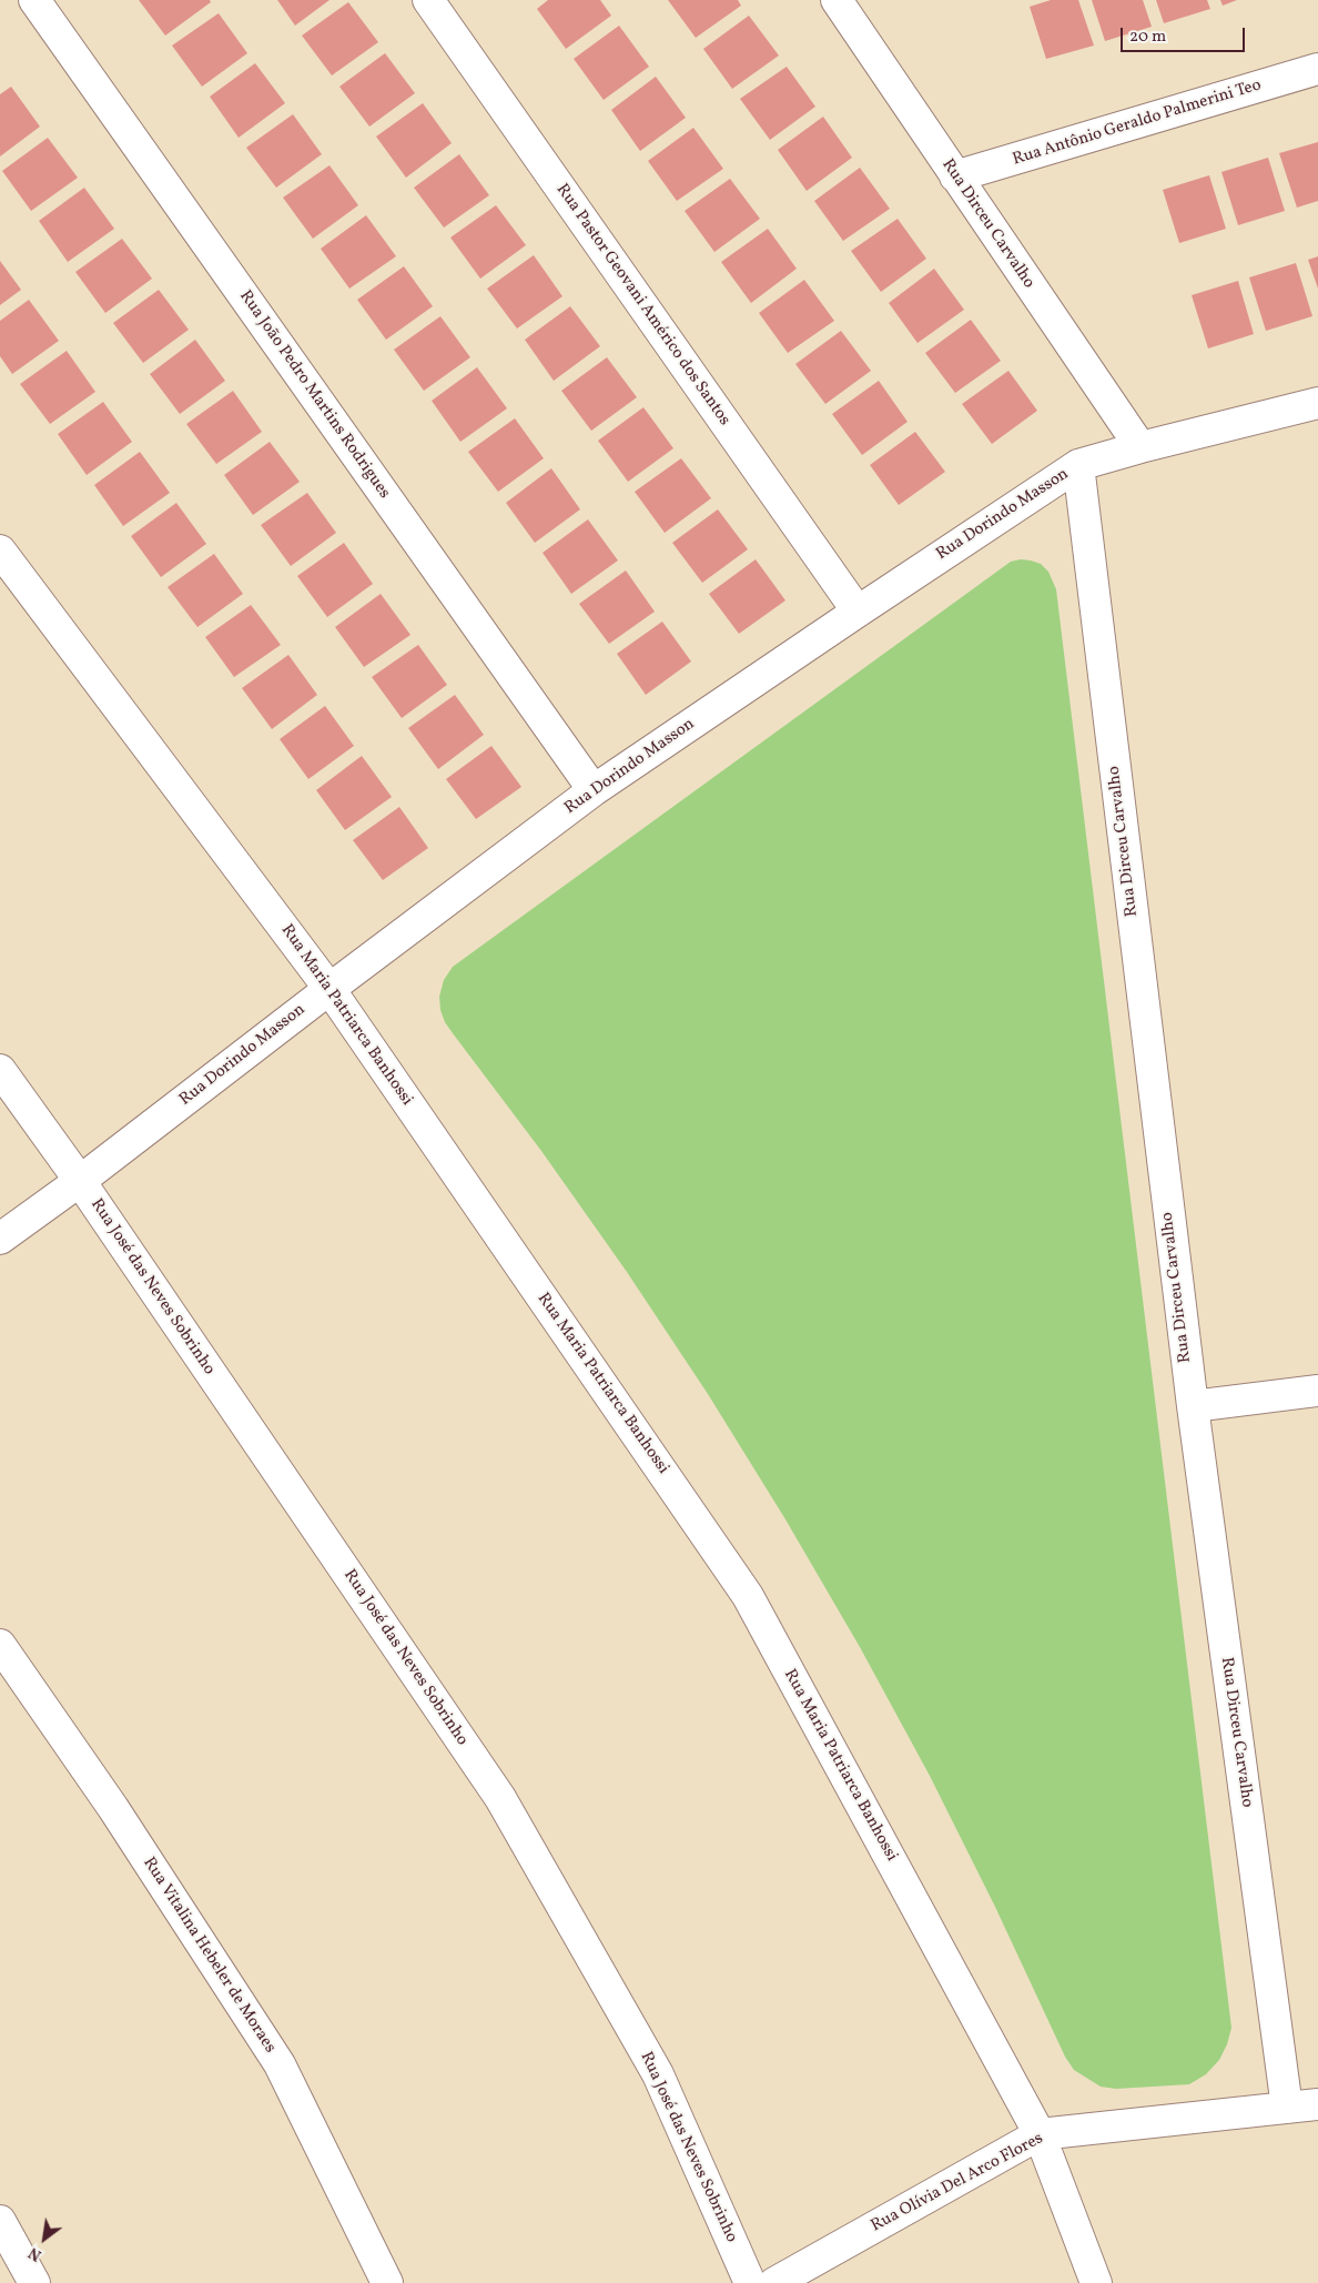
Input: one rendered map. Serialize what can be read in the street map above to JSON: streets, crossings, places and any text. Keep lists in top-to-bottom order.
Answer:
{
  "streets": {
    "street": [
      "Rua Antônio Geraldo Palmerini Teo",
      "Rua Dirceu Carvalho",
      "Rua Pastor Geovani Américo dos Santos",
      "Rua João Pedro Martins Rodrigues",
      "Rua Dorindo Masson",
      "Rua Maria Patriarca Banhossi",
      "Rua José das Neves Sobrinho",
      "Rua Vitalina Hebeler de Moraes",
      "Rua Olívia Del Arco Flores"
    ]
  },
  "crossings": [
    ["Rua Antônio Geraldo Palmerini Teo", "Rua Dirceu Carvalho"],
    ["Rua Dirceu Carvalho", "Rua Dorindo Masson"],
    ["Rua Dirceu Carvalho", "Rua Olívia Del Arco Flores"],
    ["Rua Pastor Geovani Américo dos Santos", "Rua Dorindo Masson"],
    ["Rua João Pedro Martins Rodrigues", "Rua Dorindo Masson"],
    ["Rua Dorindo Masson", "Rua Maria Patriarca Banhossi"],
    ["Rua Dorindo Masson", "Rua José das Neves Sobrinho"],
    ["Rua Maria Patriarca Banhossi", "Rua Olívia Del Arco Flores"]
  ],
  "scale_bar": "20 m",
  "north": "bottom left"
}
